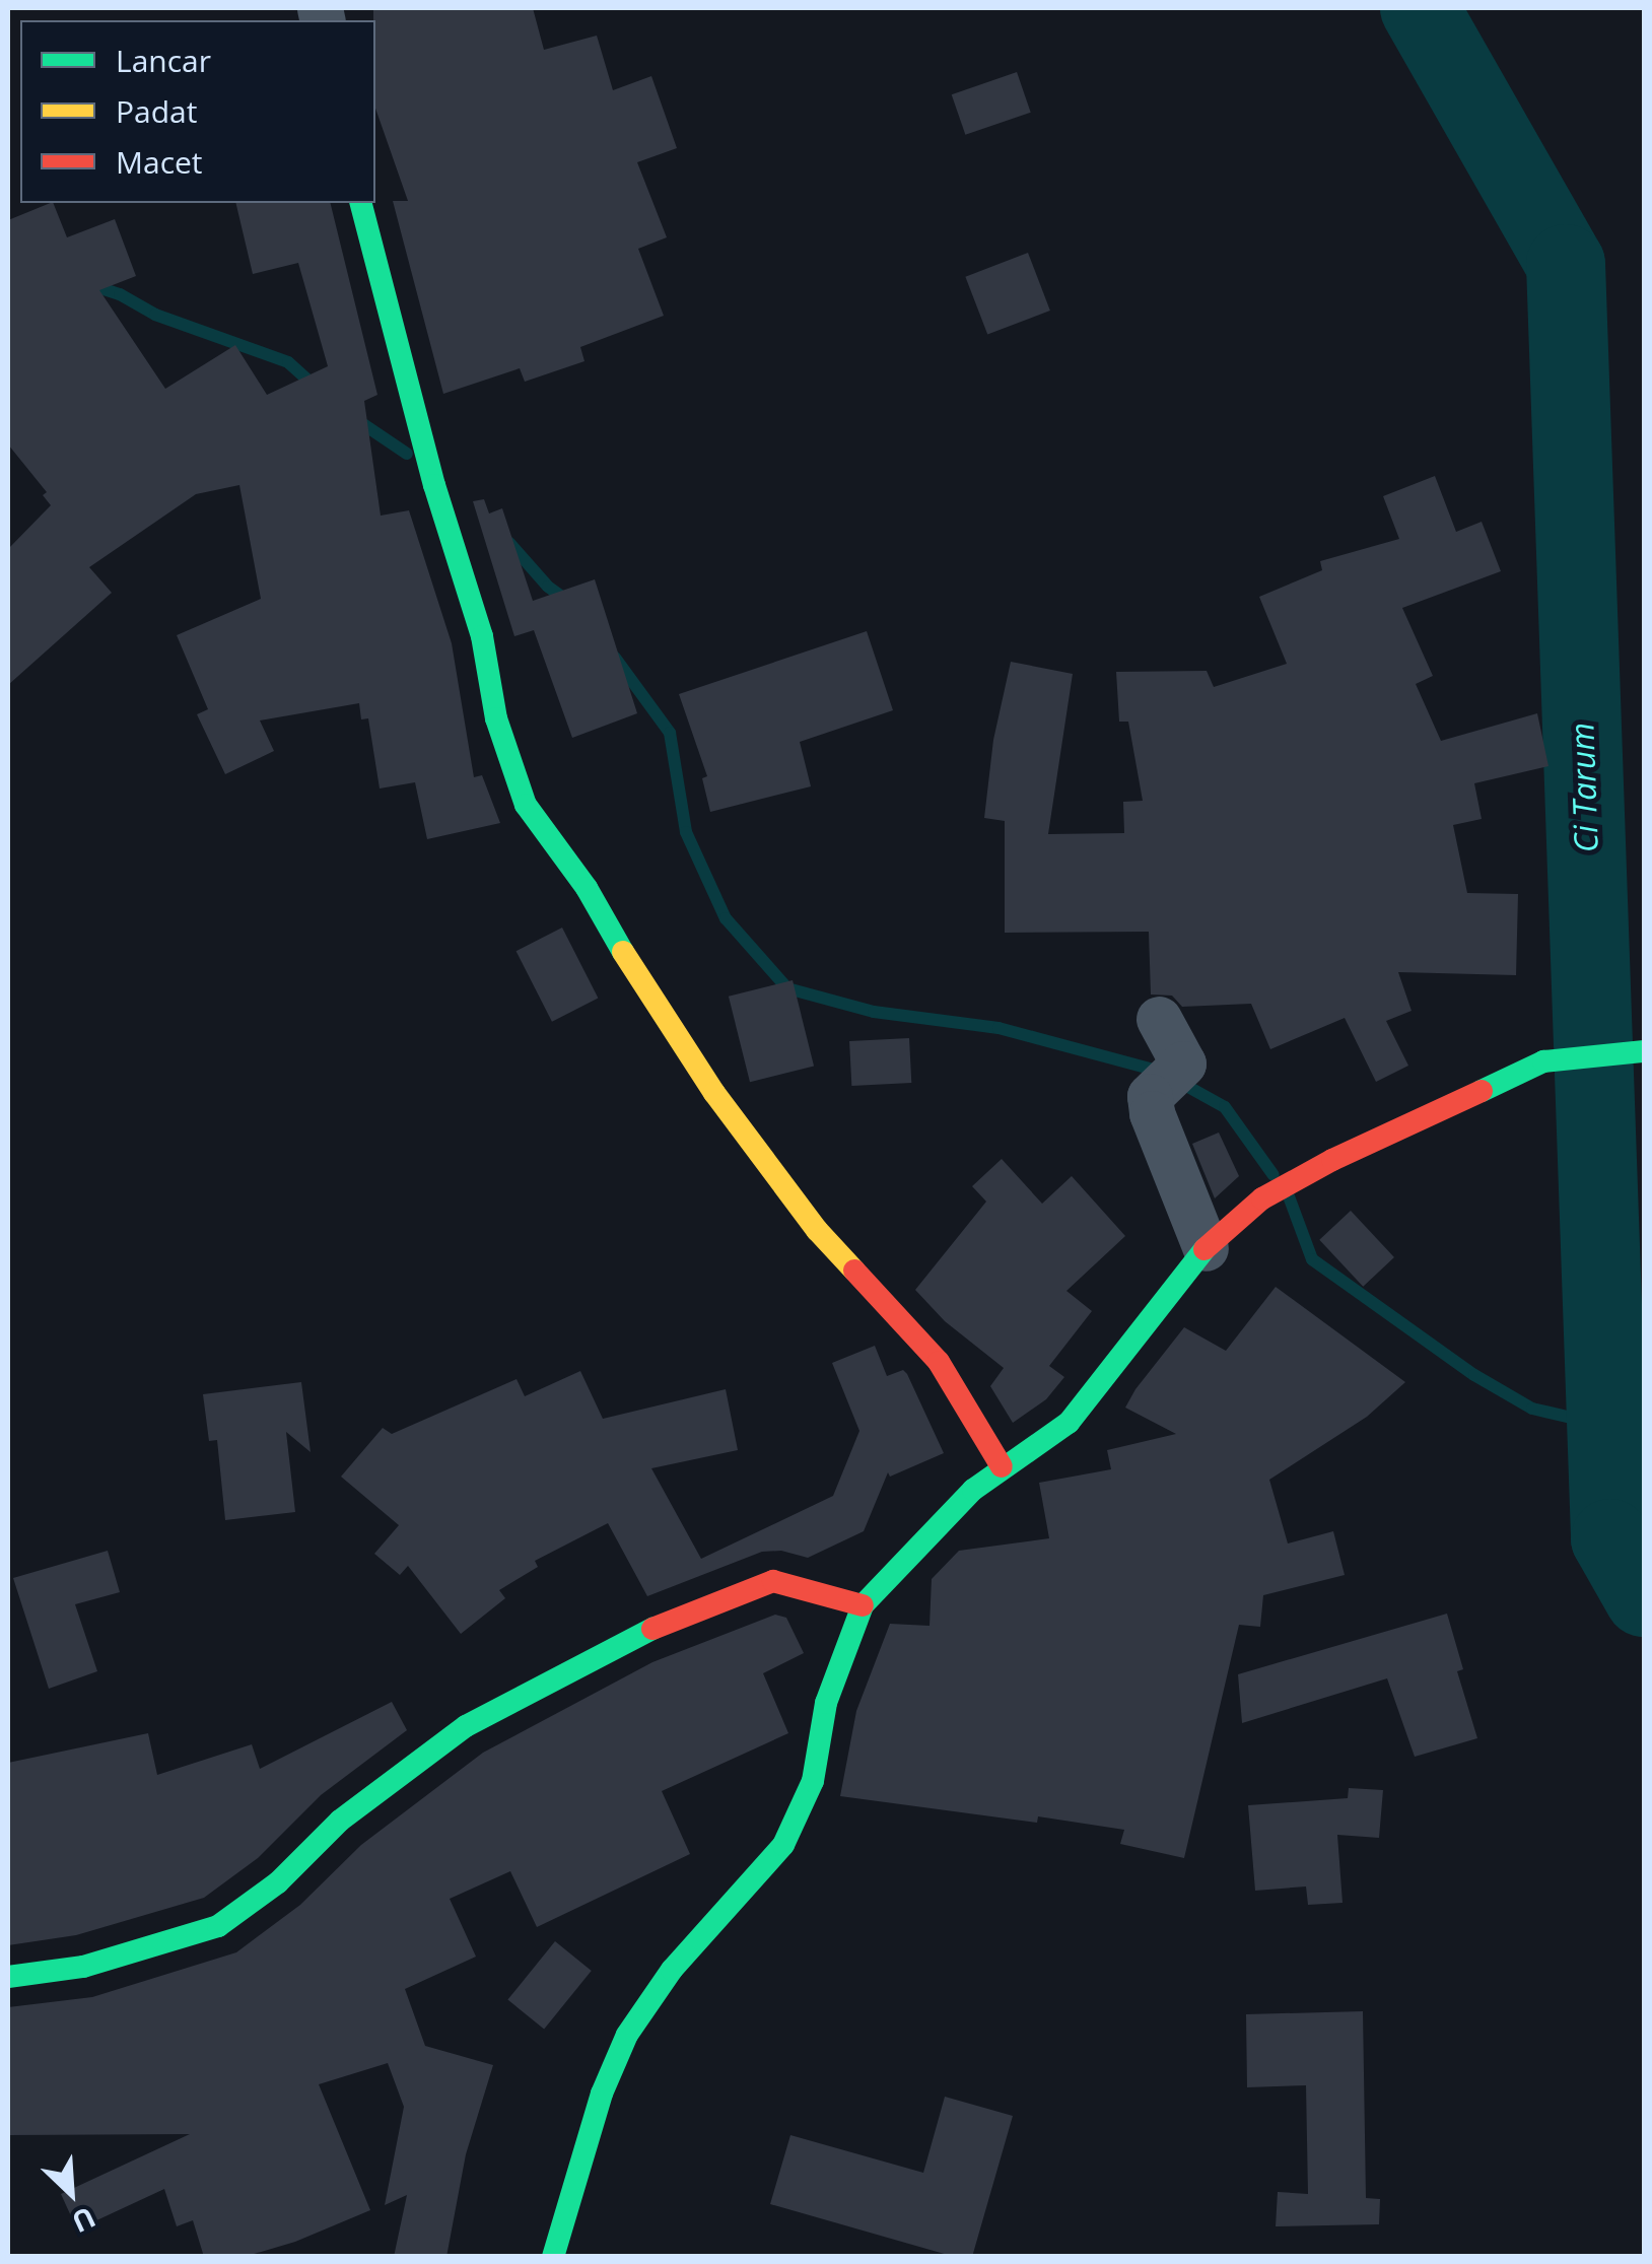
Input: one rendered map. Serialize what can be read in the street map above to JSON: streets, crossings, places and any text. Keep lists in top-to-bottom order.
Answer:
{
  "water": ["Ci Tarum"],
  "legend": ["Lancar", "Padat", "Macet"],
  "north": "bottom right"
}
